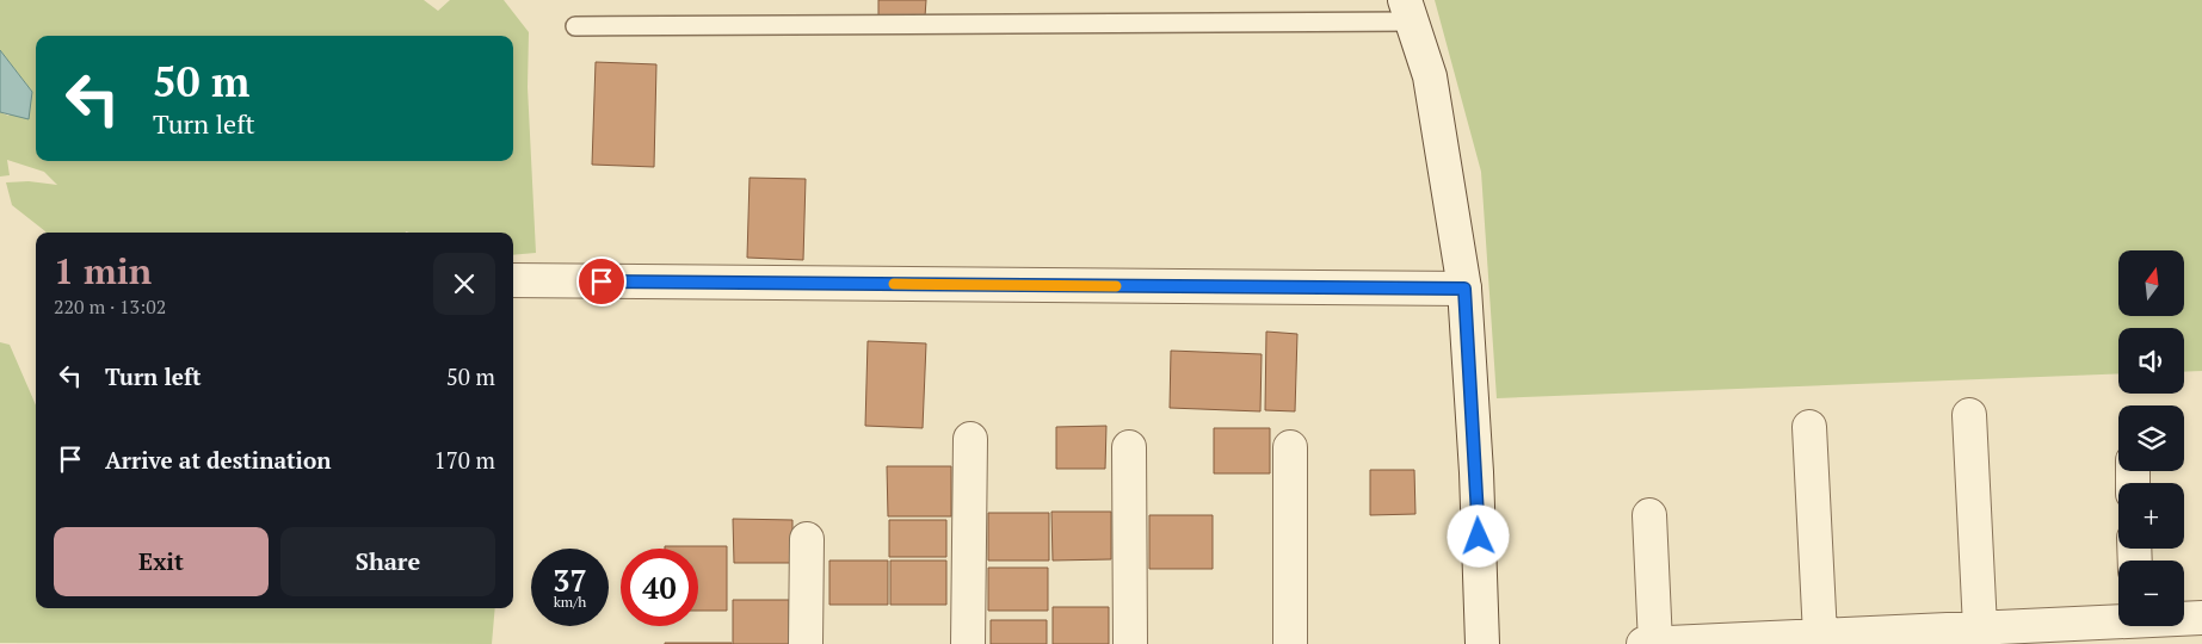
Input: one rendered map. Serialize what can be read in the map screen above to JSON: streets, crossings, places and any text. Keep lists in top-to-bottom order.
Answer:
{
  "north": "top",
  "page": {
    "turn": ["50 m", "Turn left"],
    "heading": ["1 min", "220 m · 13:02"],
    "map_buttons": ["+", "−"],
    "list": [
      {
        "name": "Turn left",
        "value": "50 m"
      },
      {
        "name": "Arrive at destination",
        "value": "170 m"
      }
    ],
    "buttons": ["Exit", "Share"],
    "speed": "37 km/h",
    "limit": "40"
  }
}
